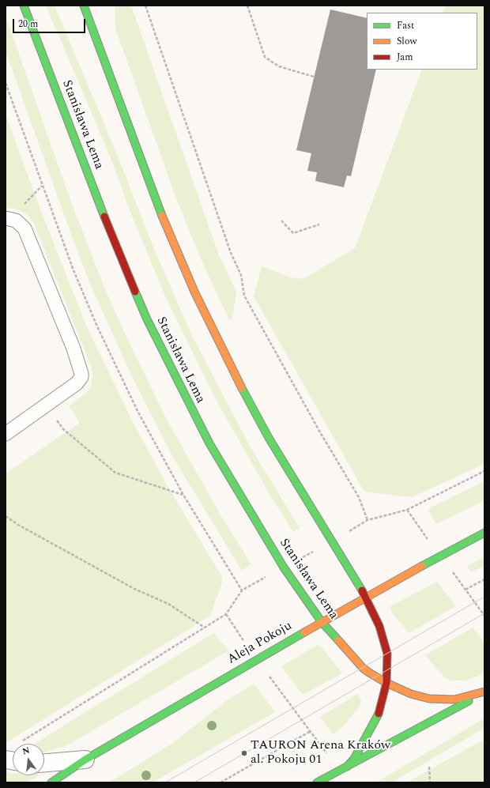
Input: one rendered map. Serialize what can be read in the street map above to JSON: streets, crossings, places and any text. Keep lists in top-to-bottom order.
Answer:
{
  "streets": {
    "main road": ["Stanisława Lema", "Aleja Pokoju"]
  },
  "crossings": [
    ["Stanisława Lema", "Aleja Pokoju"]
  ],
  "places": ["TAURON Arena Kraków al. Pokoju 01"],
  "legend": ["Fast", "Slow", "Jam"],
  "scale_bar": "20 m",
  "north": "top"
}
